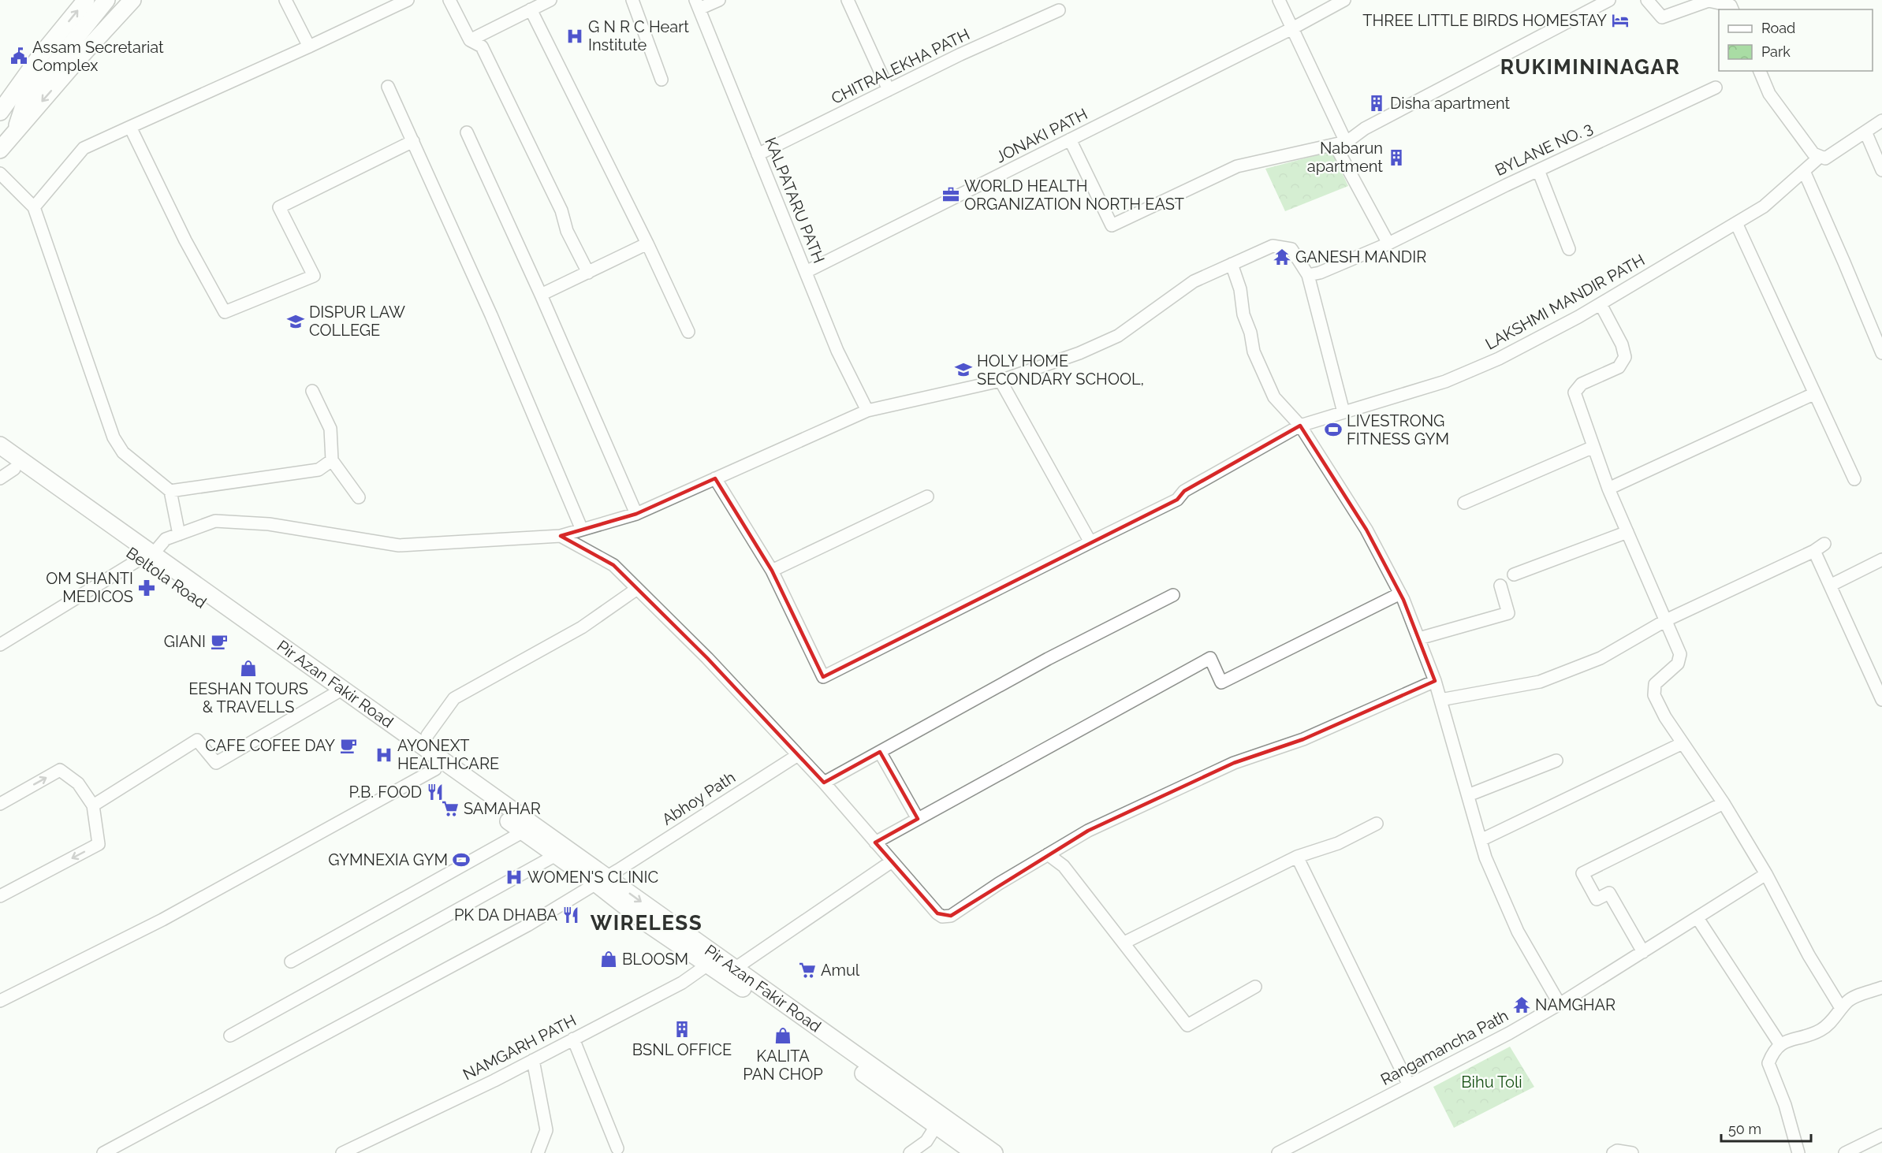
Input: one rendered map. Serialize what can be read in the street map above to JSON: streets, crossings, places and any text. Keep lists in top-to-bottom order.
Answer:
{
  "streets": {
    "main road": ["Beltola Road", "Pir Azan Fakir Road"],
    "street": [
      "CHITRALEKHA PATH",
      "JONAKI PATH",
      "BYLANE NO. 3",
      "KALPATARU PATH",
      "LAKSHMI MANDIR PATH",
      "Abhoy Path",
      "NAMGARH PATH",
      "Rangamancha Path"
    ]
  },
  "crossings": [
    ["CHITRALEKHA PATH", "KALPATARU PATH"],
    ["JONAKI PATH", "KALPATARU PATH"],
    ["Beltola Road", "Pir Azan Fakir Road"],
    ["Pir Azan Fakir Road", "Abhoy Path"],
    ["Pir Azan Fakir Road", "NAMGARH PATH"]
  ],
  "districts": ["RUKIMININAGAR", "WIRELESS"],
  "parks": ["Bihu Toli"],
  "places": {
    "hotel": ["THREE LITTLE BIRDS HOMESTAY"],
    "hospital": ["G N R C Heart Institute", "AYONEXT HEALTHCARE", "WOMEN'S CLINIC"],
    "public building": ["Assam Secretariat Complex"],
    "building": ["Disha apartment", "Nabarun apartment", "BSNL OFFICE"],
    "office": ["WORLD HEALTH ORGANIZATION NORTH EAST"],
    "temple": ["GANESH MANDIR", "NAMGHAR"],
    "school or university": ["DISPUR LAW COLLEGE", "HOLY HOME SECONDARY SCHOOL,"],
    "sports": ["LIVESTRONG FITNESS GYM", "GYMNEXIA GYM"],
    "pharmacy": ["OM SHANTI MEDICOS"],
    "cafe": ["GIANI", "CAFE COFEE DAY"],
    "shop": ["EESHAN TOURS & TRAVELLS", "BLOOSM", "KALITA PAN CHOP"],
    "restaurant": ["P.B. FOOD", "PK DA DHABA"],
    "supermarket": ["SAMAHAR", "Amul"]
  },
  "legend": ["Road", "Park"],
  "scale_bar": "50 m"
}
